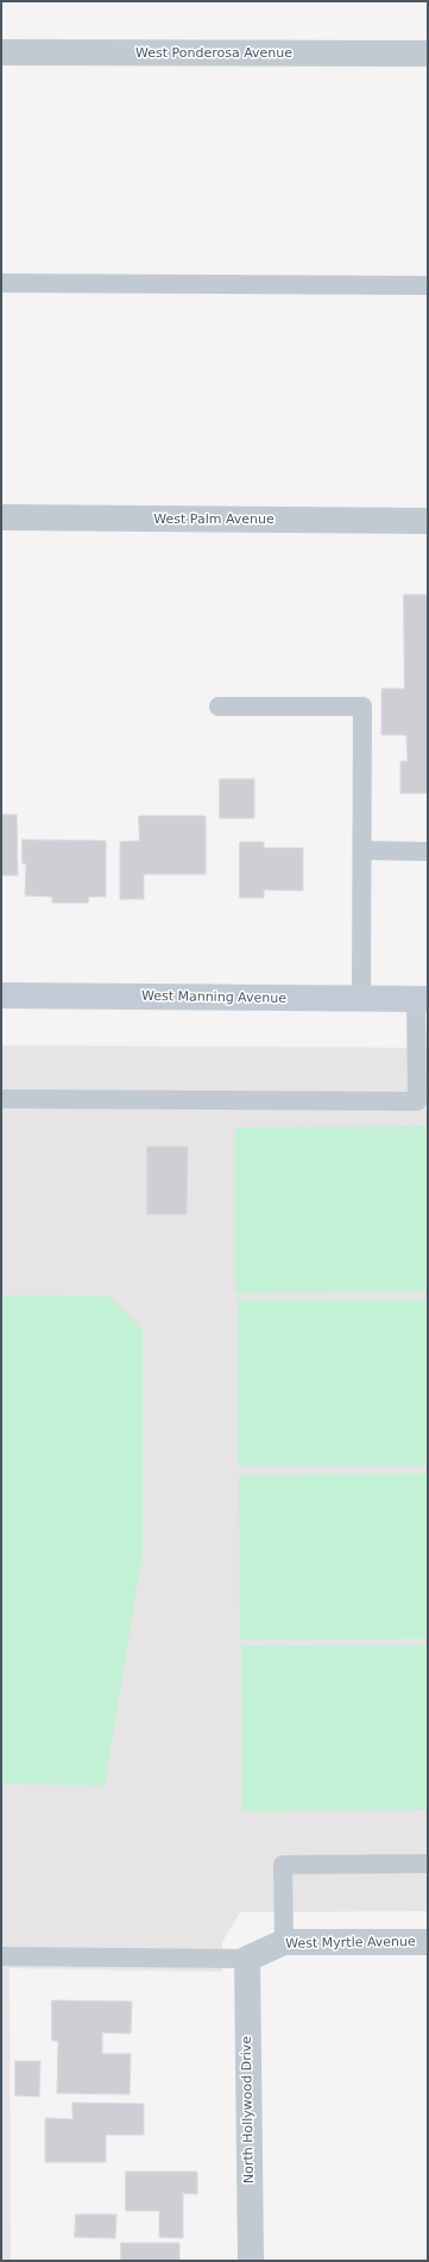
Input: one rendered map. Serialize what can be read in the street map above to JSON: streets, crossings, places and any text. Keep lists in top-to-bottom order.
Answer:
{
  "streets": {
    "main road": ["West Manning Avenue"],
    "street": [
      "West Ponderosa Avenue",
      "West Palm Avenue",
      "West Myrtle Avenue",
      "North Hollywood Drive"
    ]
  },
  "crossings": [
    ["West Myrtle Avenue", "North Hollywood Drive"]
  ]
}
